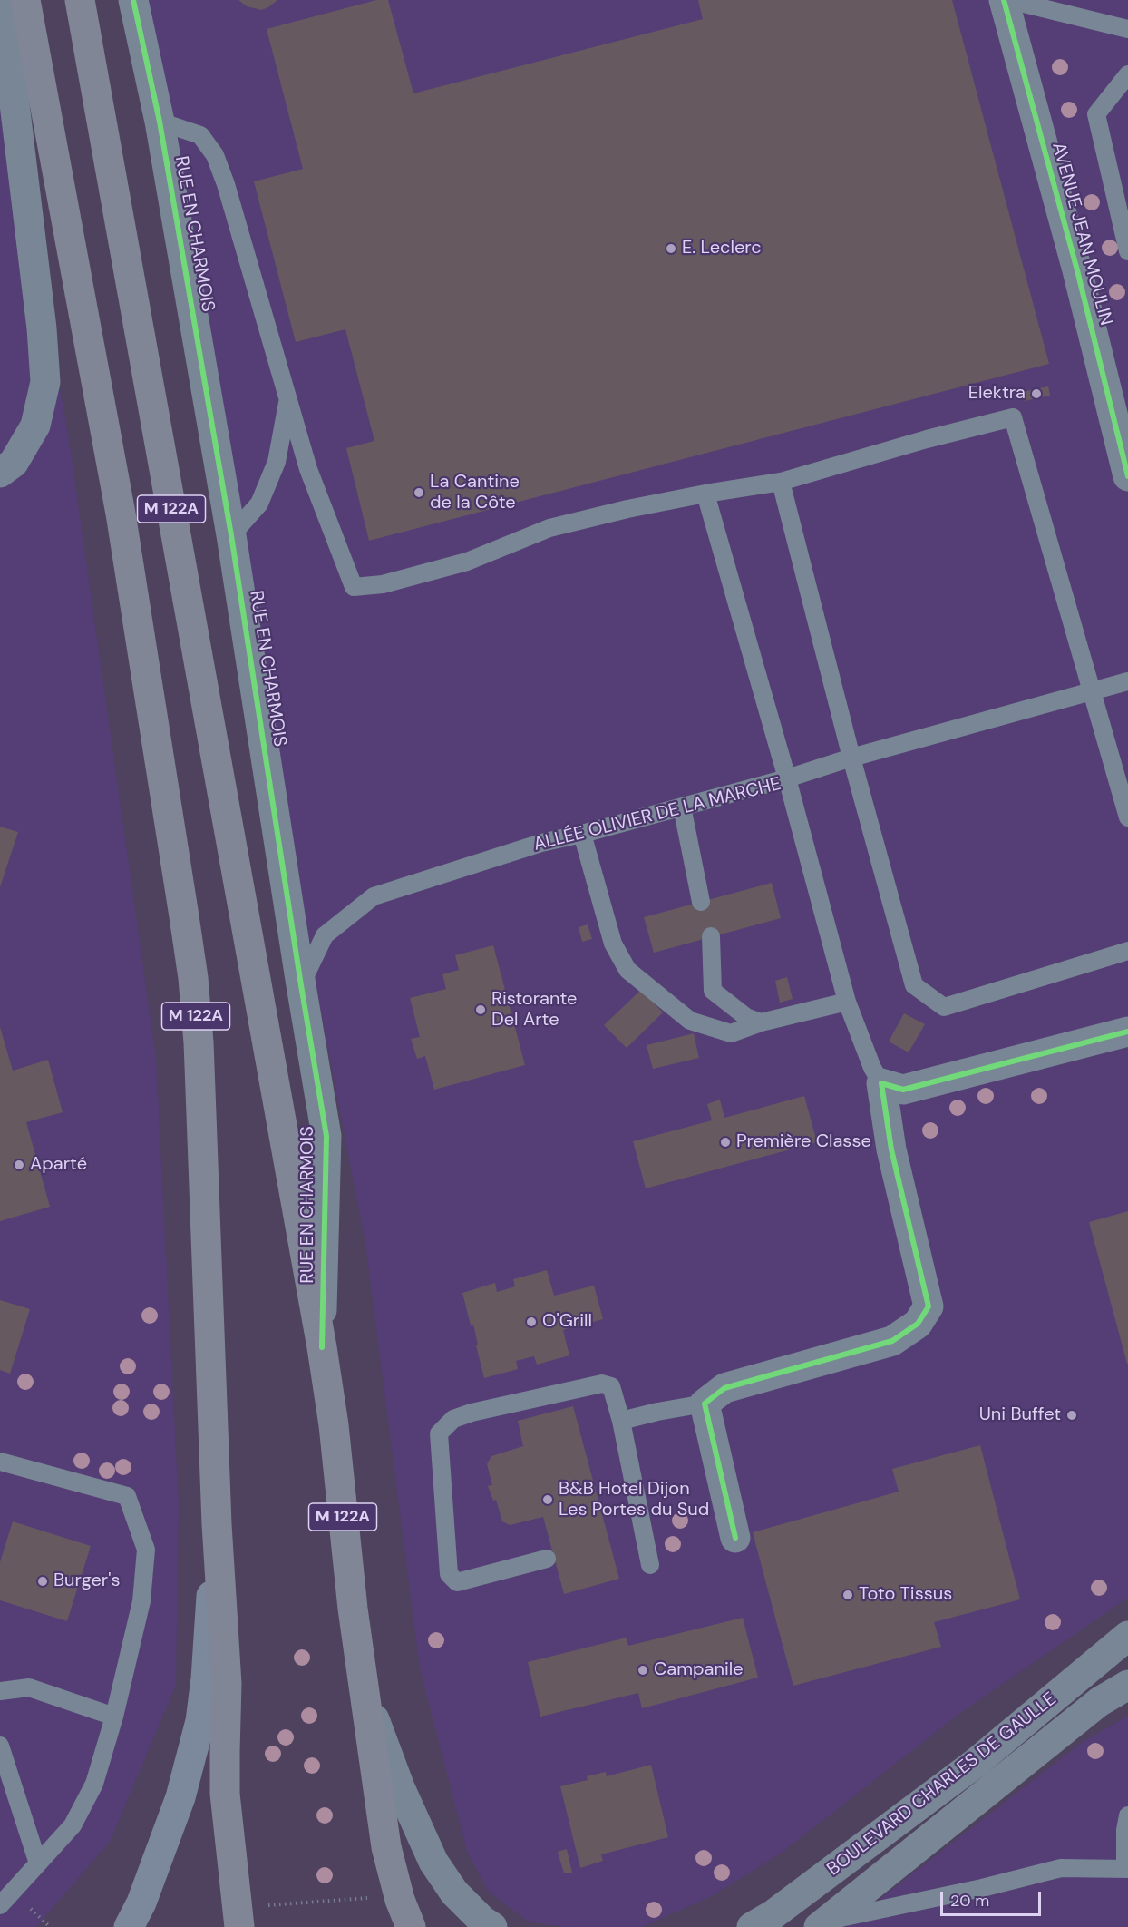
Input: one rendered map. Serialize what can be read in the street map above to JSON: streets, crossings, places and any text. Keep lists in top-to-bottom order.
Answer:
{
  "streets": {
    "main road": ["M 122A"],
    "street": [
      "RUE EN CHARMOIS",
      "AVENUE JEAN MOULIN",
      "ALLÉE OLIVIER DE LA MARCHE",
      "BOULEVARD CHARLES DE GAULLE"
    ]
  },
  "crossings": [
    ["RUE EN CHARMOIS", "M 122A"],
    ["RUE EN CHARMOIS", "ALLÉE OLIVIER DE LA MARCHE"]
  ],
  "places": [
    "E. Leclerc",
    "Elektra",
    "La Cantine de la Côte",
    "Ristorante Del Arte",
    "Première Classe",
    "Aparté",
    "O'Grill",
    "Uni Buffet",
    "B&B Hotel Dijon Les Portes du Sud",
    "Burger's",
    "Toto Tissus",
    "Campanile"
  ],
  "scale_bar": "20 m"
}
